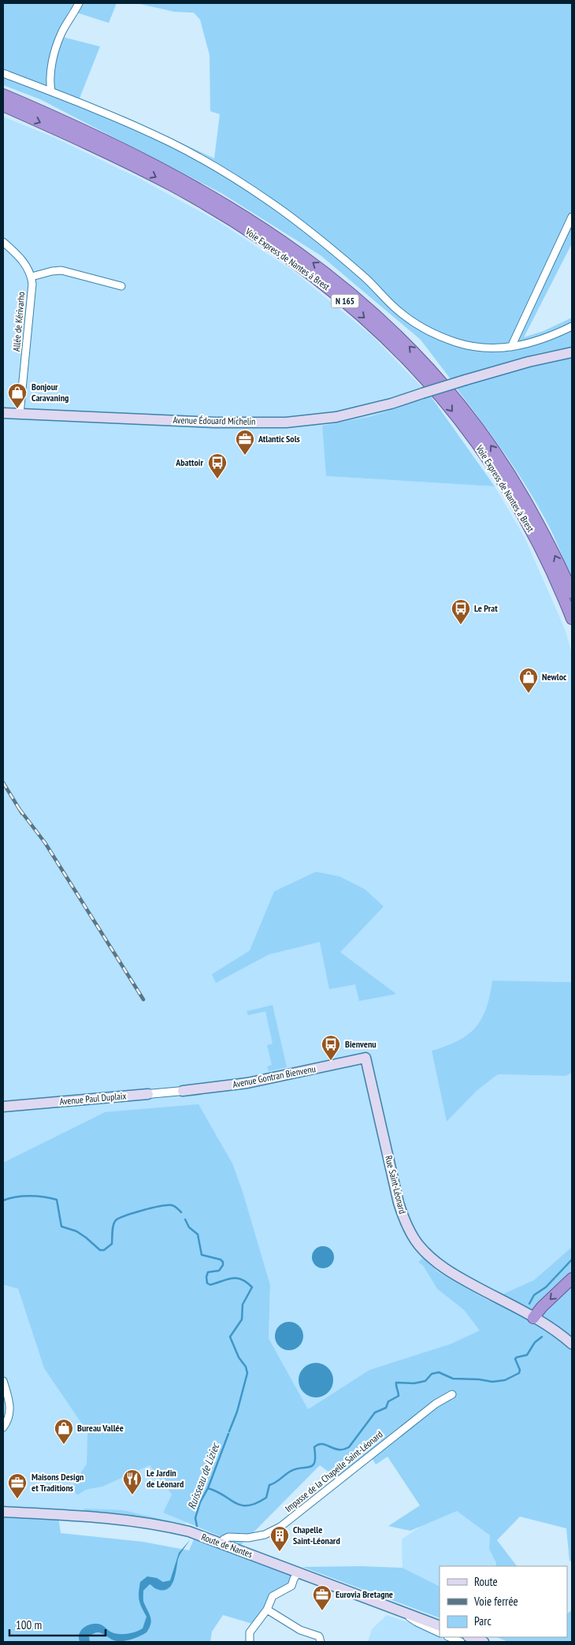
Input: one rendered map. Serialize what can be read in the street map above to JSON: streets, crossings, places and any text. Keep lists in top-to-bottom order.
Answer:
{
  "streets": {
    "highway": ["Voie Express de Nantes à Brest", "N 165"],
    "main road": [
      "Avenue Édouard Michelin",
      "Avenue Gontran Bienvenu",
      "Avenue Paul Duplaix",
      "Rue Saint-Léonard",
      "Route de Nantes"
    ],
    "street": ["Allée de Kérivarho", "Impasse de la Chapelle Saint-Léonard"]
  },
  "crossings": [
    ["Allée de Kérivarho", "Avenue Édouard Michelin"],
    ["Avenue Gontran Bienvenu", "Avenue Paul Duplaix"],
    ["Avenue Gontran Bienvenu", "Rue Saint-Léonard"],
    ["Impasse de la Chapelle Saint-Léonard", "Route de Nantes"]
  ],
  "water": ["Ruisseau de Liziec"],
  "places": {
    "shop": ["Bonjour Caravaning", "Newloc", "Bureau Vallée"],
    "office": ["Atlantic Sols", "Maisons Design et Traditions", "Eurovia Bretagne"],
    "bus stop": ["Abattoir", "Le Prat", "Bienvenu"],
    "restaurant": ["Le Jardin de Léonard"],
    "building": ["Chapelle Saint-Léonard"]
  },
  "legend": ["Route", "Voie ferrée", "Parc"],
  "scale_bar": "100 m"
}
